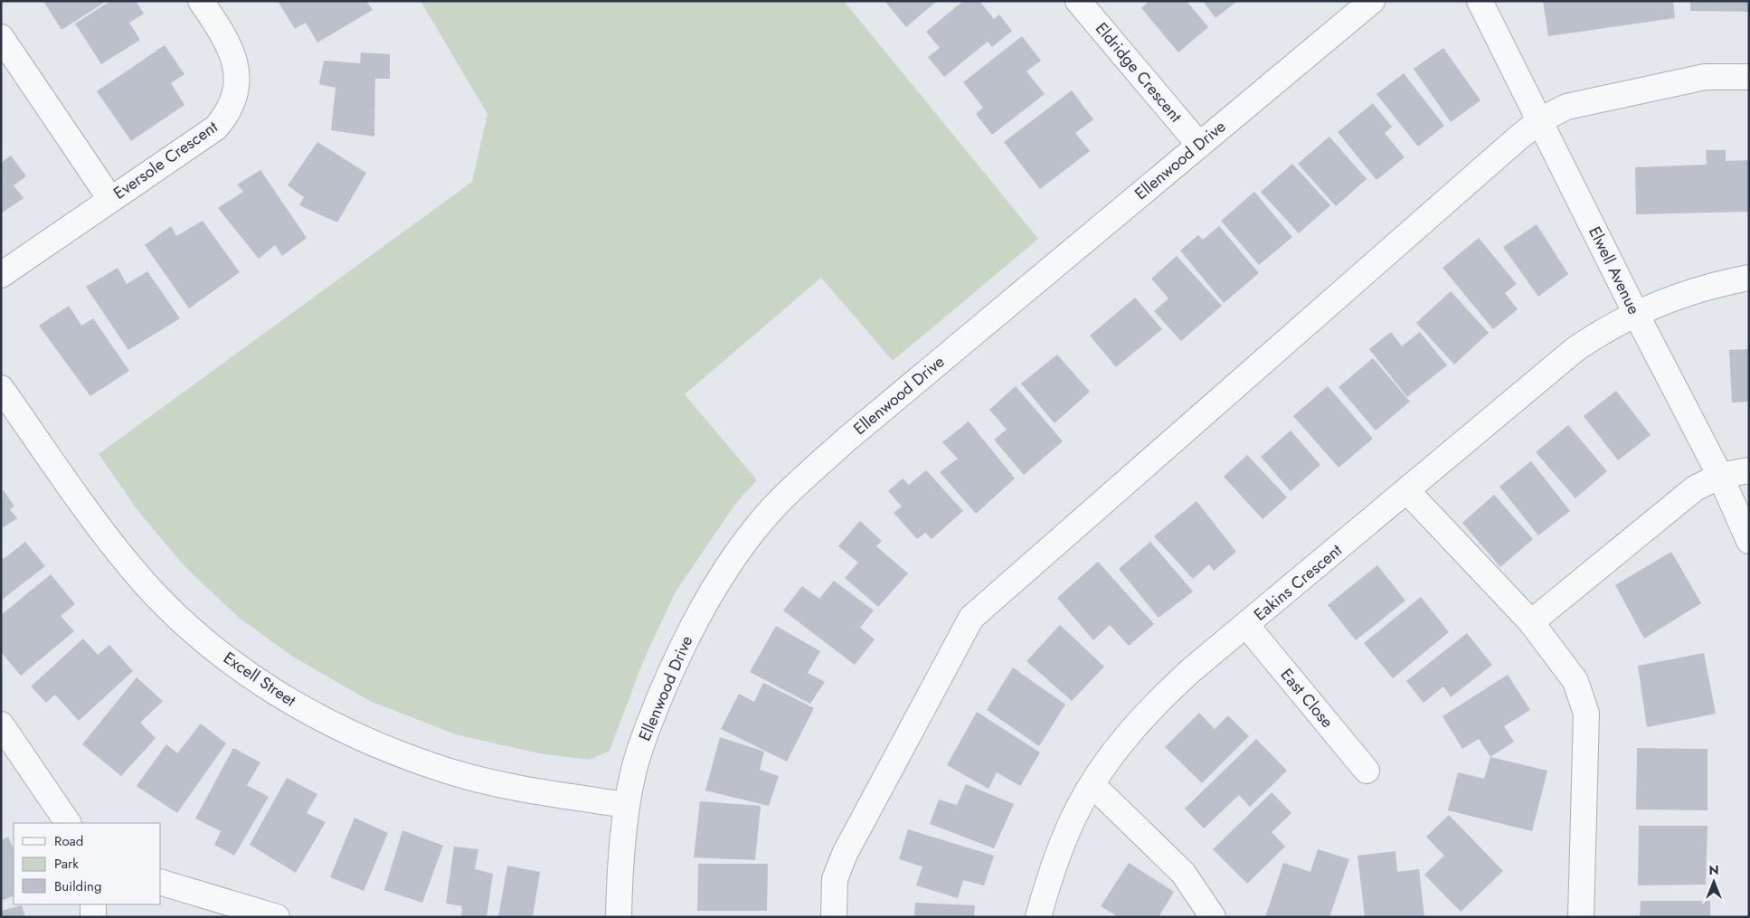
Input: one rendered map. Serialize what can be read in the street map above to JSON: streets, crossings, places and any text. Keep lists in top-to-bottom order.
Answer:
{
  "streets": {
    "street": [
      "Eldridge Crescent",
      "Eversole Crescent",
      "Ellenwood Drive",
      "Elwell Avenue",
      "Eakins Crescent",
      "Excell Street",
      "East Close"
    ]
  },
  "crossings": [
    ["Eldridge Crescent", "Ellenwood Drive"],
    ["Ellenwood Drive", "Excell Street"],
    ["Elwell Avenue", "Eakins Crescent"],
    ["Eakins Crescent", "East Close"]
  ],
  "legend": ["Road", "Park", "Building"],
  "north": "top"
}
